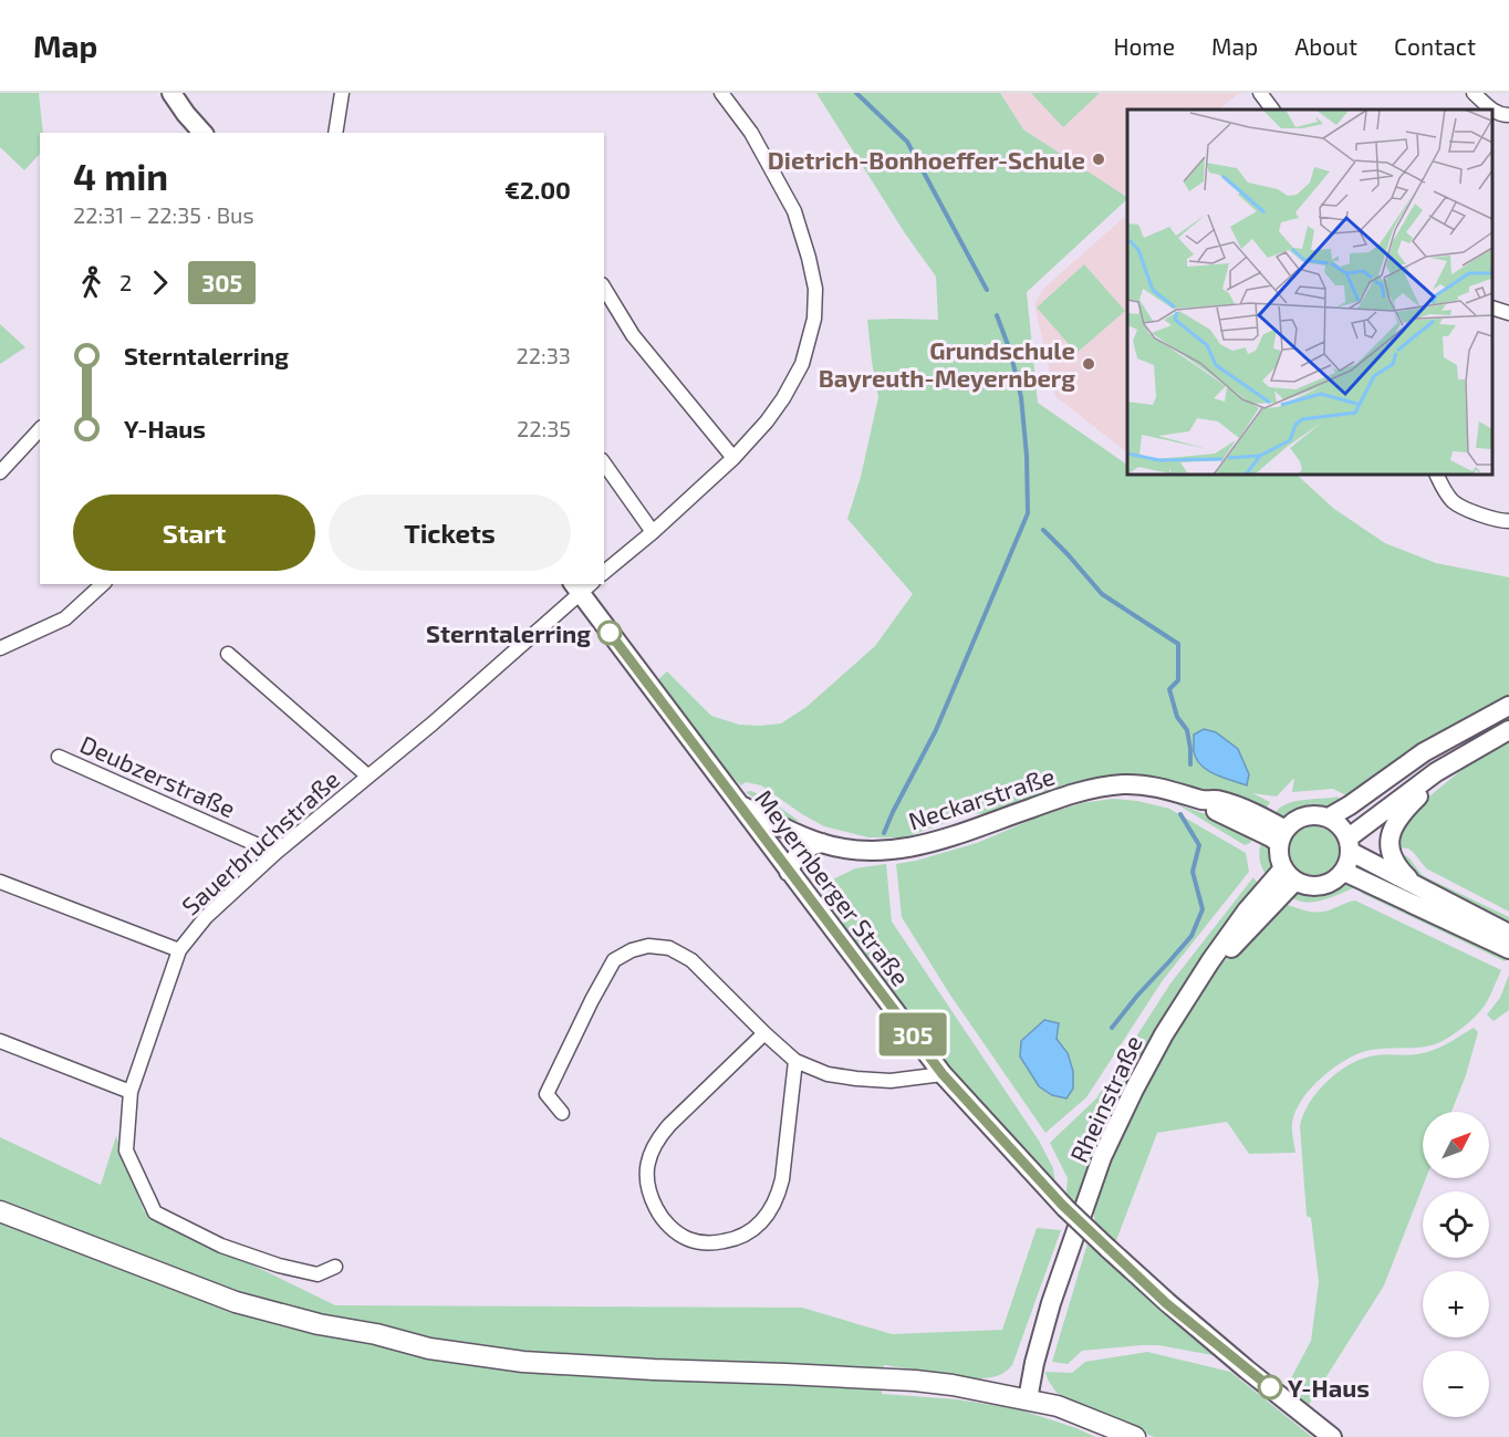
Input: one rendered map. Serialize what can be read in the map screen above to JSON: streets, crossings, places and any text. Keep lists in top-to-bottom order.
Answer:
{
  "streets": {
    "street": [
      "Deubzerstraße",
      "Neckarstraße",
      "Sauerbruchstraße",
      "Meyernberger Straße",
      "Rheinstraße"
    ]
  },
  "crossings": [
    ["Deubzerstraße", "Sauerbruchstraße"],
    ["Neckarstraße", "Meyernberger Straße"],
    ["Neckarstraße", "Rheinstraße"],
    ["Sauerbruchstraße", "Meyernberger Straße"]
  ],
  "places": [
    "Dietrich-Bonhoeffer-Schule",
    "Grundschule Bayreuth-Meyernberg",
    "Sterntalerring",
    "Y-Haus"
  ],
  "lines": ["bus line 305"],
  "north": "top right",
  "page": {
    "header": "Map",
    "nav": [
      "Home",
      "Map",
      "About",
      "Contact"
    ],
    "on_map": "305",
    "heading": ["4 min", "22:31 – 22:35 · Bus", "€2.00"],
    "legs": ["2", "305"],
    "list": [
      {
        "name": "Sterntalerring",
        "value": "22:33"
      },
      {
        "name": "Y-Haus",
        "value": "22:35"
      }
    ],
    "buttons": ["Start", "Tickets"],
    "map_buttons": ["+", "−"]
  }
}
